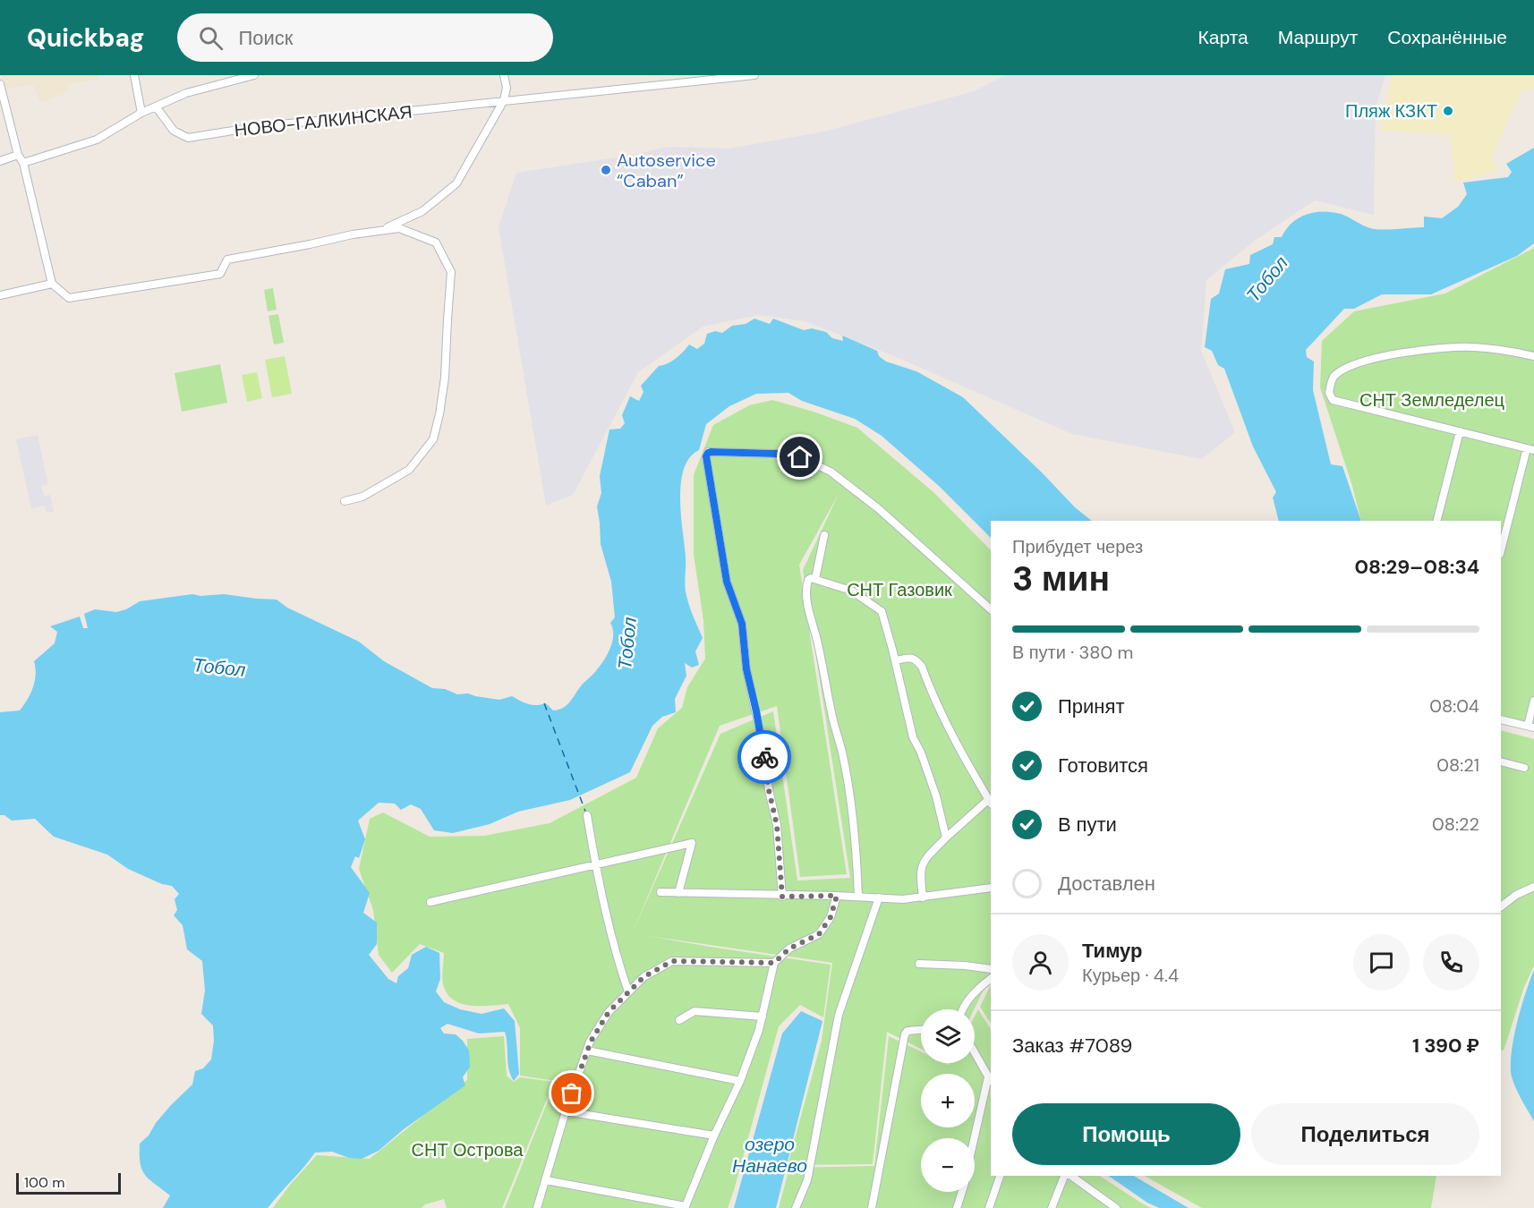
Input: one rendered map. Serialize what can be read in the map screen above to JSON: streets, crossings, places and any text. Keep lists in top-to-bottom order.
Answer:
{
  "streets": {
    "street": ["НОВО-ГАЛКИНСКАЯ"]
  },
  "water": ["Тобол", "озеро Нанаево"],
  "parks": ["СНТ Земледелец", "СНТ Газовик", "СНТ Острова"],
  "places": ["Пляж КЗКТ", "Autoservice “Caban”"],
  "scale_bar": "100 m",
  "page": {
    "header": "Quickbag",
    "search": "Поиск",
    "nav": ["Карта", "Маршрут", "Сохранённые"],
    "heading": ["3 мин", "Прибудет через", "08:29–08:34"],
    "panel": [
      "Тимур",
      "Курьер · 4.4",
      "Заказ #7089",
      "1 390 ₽"
    ],
    "bar": "В пути · 380 m",
    "list": [
      ["Принят", "08:04"],
      ["Готовится", "08:21"],
      ["В пути", "08:22"],
      "Доставлен"
    ],
    "map_buttons": ["+", "−"],
    "buttons": ["Помощь", "Поделиться"],
    "scale": "100 m"
  }
}
